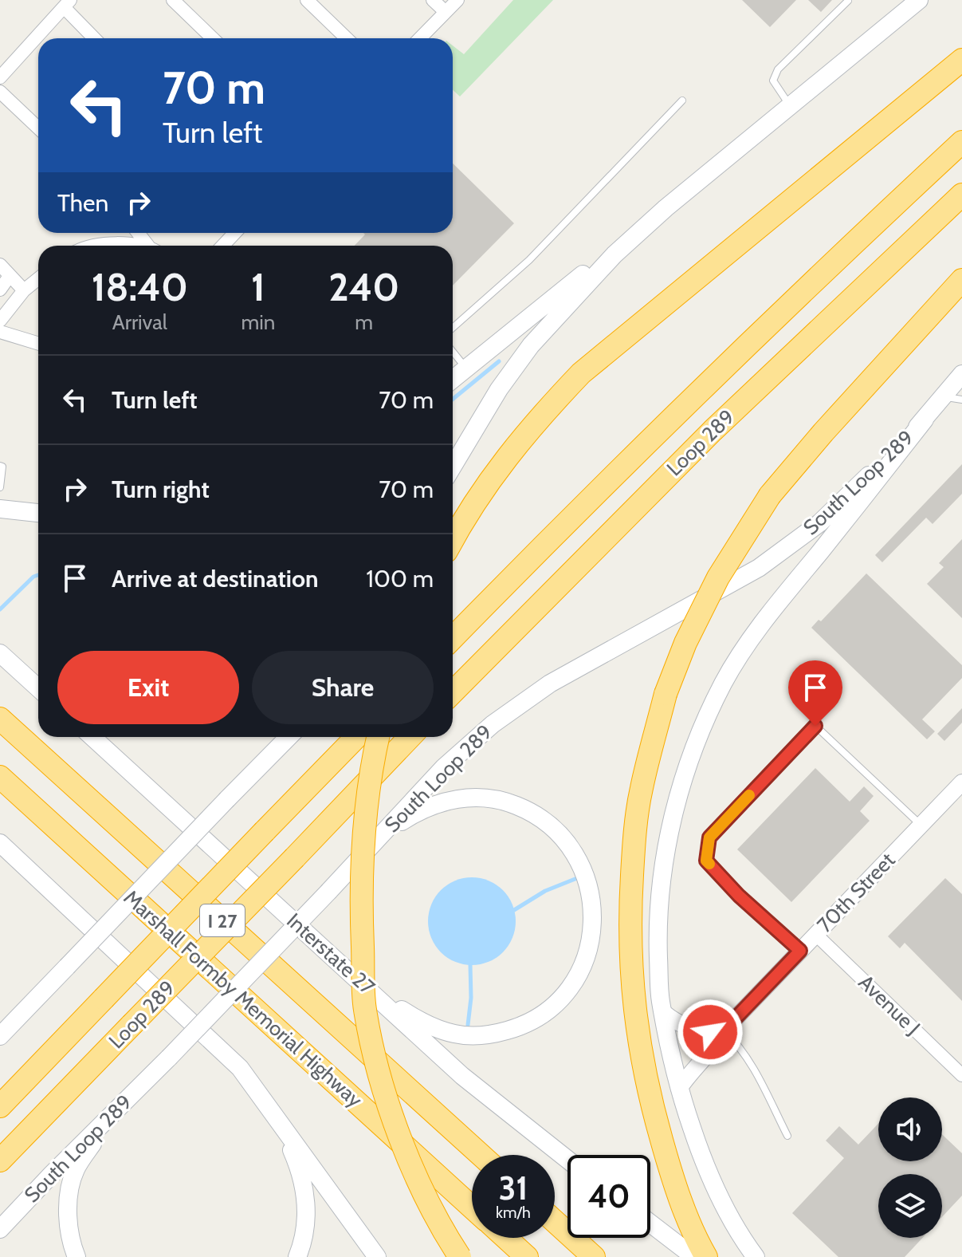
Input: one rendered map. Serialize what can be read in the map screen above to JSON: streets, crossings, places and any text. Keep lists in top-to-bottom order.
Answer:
{
  "streets": {
    "highway": ["Loop 289", "I 27", "Marshall Formby Memorial Highway"],
    "main road": ["South Loop 289", "Interstate 27"],
    "street": ["70th Street", "Avenue J"]
  },
  "crossings": [
    ["70th Street", "Avenue J"]
  ],
  "page": {
    "turn": ["70 m", "Turn left"],
    "then": "Then",
    "eta": [
      "18:40",
      "Arrival",
      "1",
      "min",
      "240",
      "m"
    ],
    "list": [
      {
        "name": "Turn left",
        "value": "70 m"
      },
      {
        "name": "Turn right",
        "value": "70 m"
      },
      {
        "name": "Arrive at destination",
        "value": "100 m"
      }
    ],
    "buttons": ["Exit", "Share"],
    "speed": "31 km/h",
    "limit": "40"
  }
}
